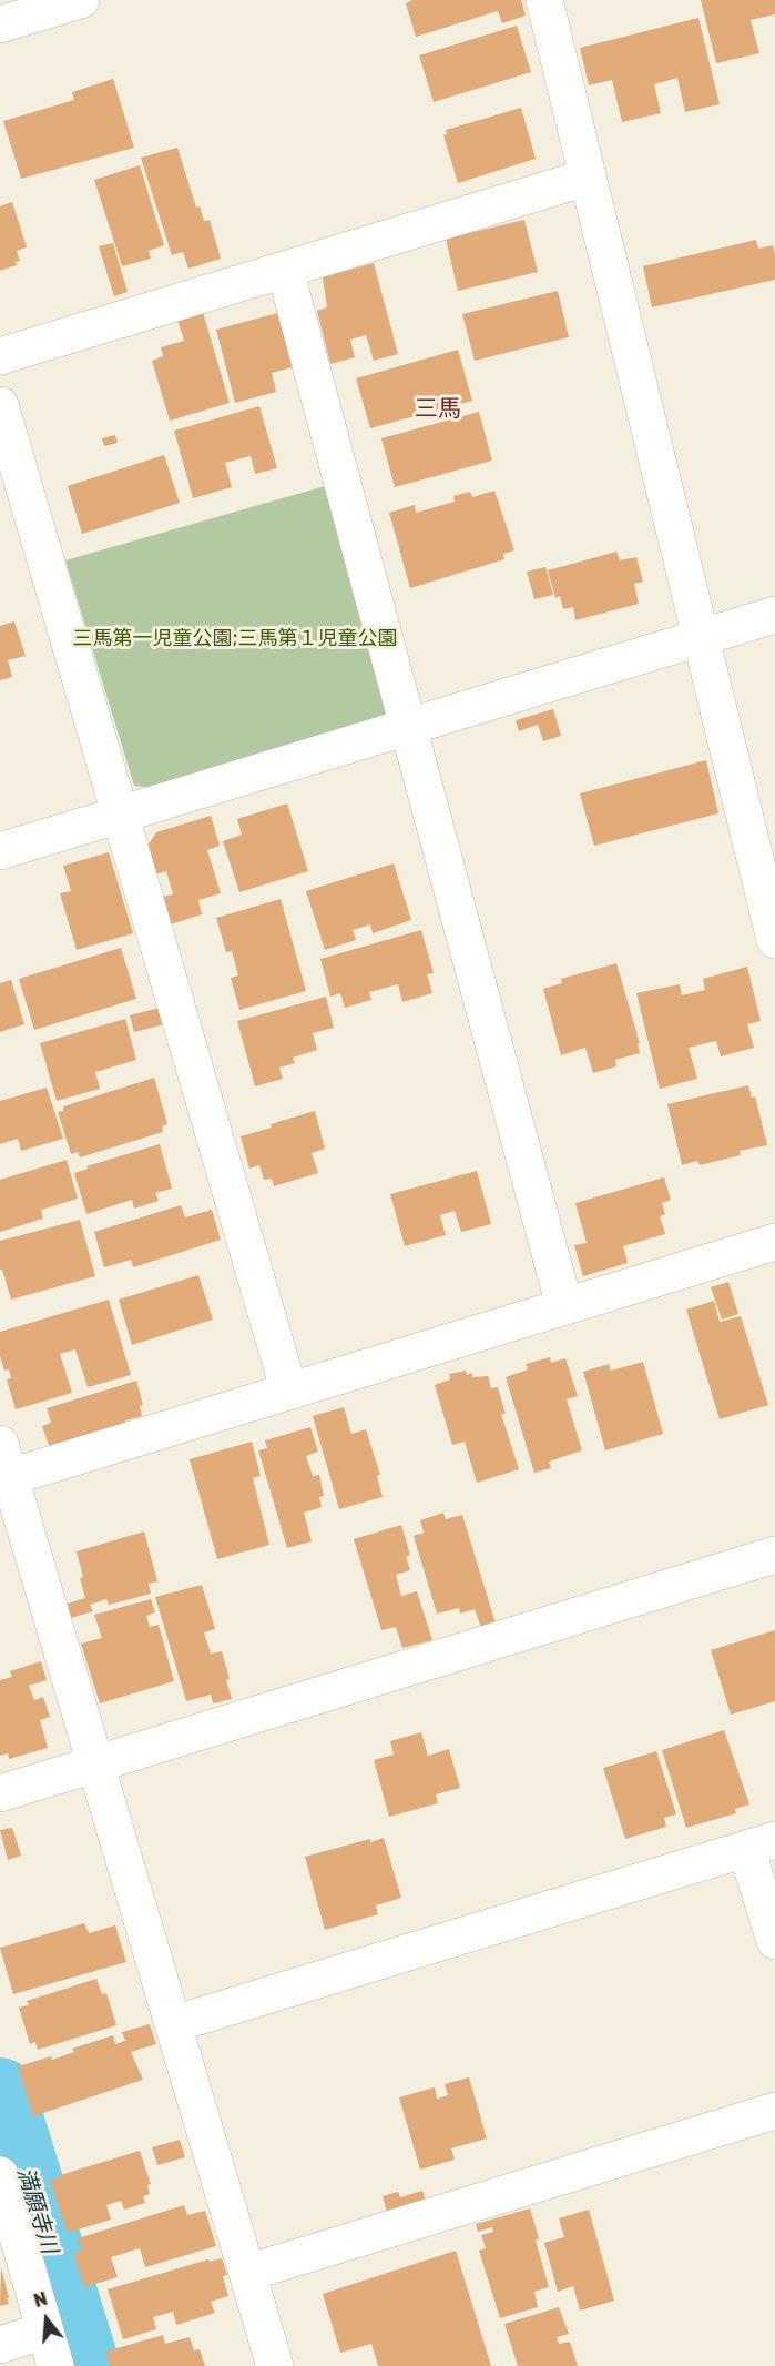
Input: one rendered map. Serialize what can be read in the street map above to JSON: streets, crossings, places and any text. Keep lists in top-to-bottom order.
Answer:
{
  "districts": ["三馬"],
  "water": ["満願寺川"],
  "parks": ["三馬第一児童公園;三馬第１児童公園"],
  "north": "top"
}
